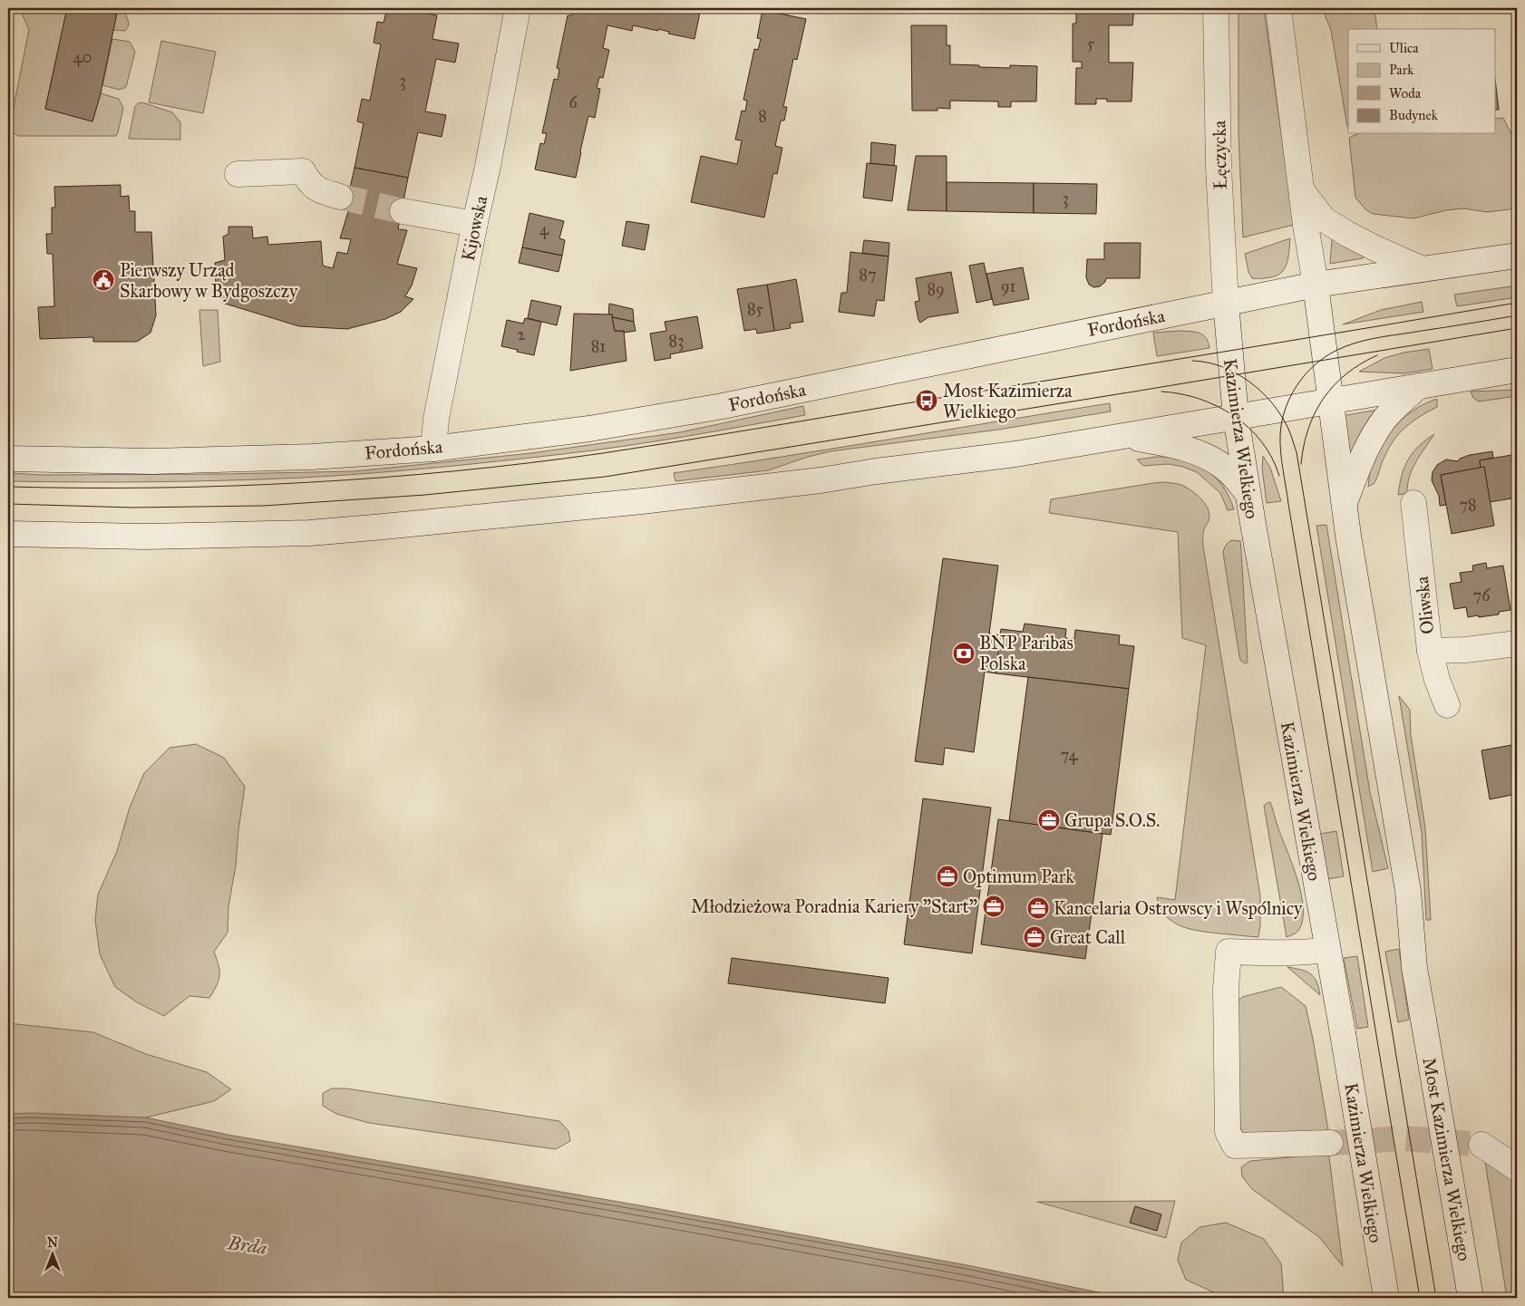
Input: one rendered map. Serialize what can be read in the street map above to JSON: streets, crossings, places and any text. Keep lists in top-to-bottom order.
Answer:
{
  "streets": {
    "main road": [
      "Łęczycka",
      "Kijowska",
      "Fordońska",
      "Kazimierza Wielkiego",
      "Oliwska",
      "Most Kazimierza Wielkiego"
    ]
  },
  "crossings": [
    ["Łęczycka", "Fordońska"],
    ["Łęczycka", "Kazimierza Wielkiego"],
    ["Kijowska", "Fordońska"],
    ["Fordońska", "Kazimierza Wielkiego"]
  ],
  "water": ["Brda"],
  "places": {
    "public building": ["Pierwszy Urząd Skarbowy w Bydgoszczy"],
    "bus stop": ["Most Kazimierza Wielkiego"],
    "bank": ["BNP Paribas Polska"],
    "office": [
      "Grupa S.O.S.",
      "Optimum Park",
      "Młodzieżowa Poradnia Kariery \"Start\"",
      "Kancelaria Ostrowscy i Wspólnicy",
      "Great Call"
    ]
  },
  "house_numbers": [
    "5",
    "40",
    "3",
    "6",
    "8",
    "3",
    "4",
    "87",
    "91",
    "89",
    "85",
    "2",
    "83",
    "81",
    "78",
    "76",
    "74"
  ],
  "legend": [
    "Ulica",
    "Park",
    "Woda",
    "Budynek"
  ],
  "north": "top"
}
